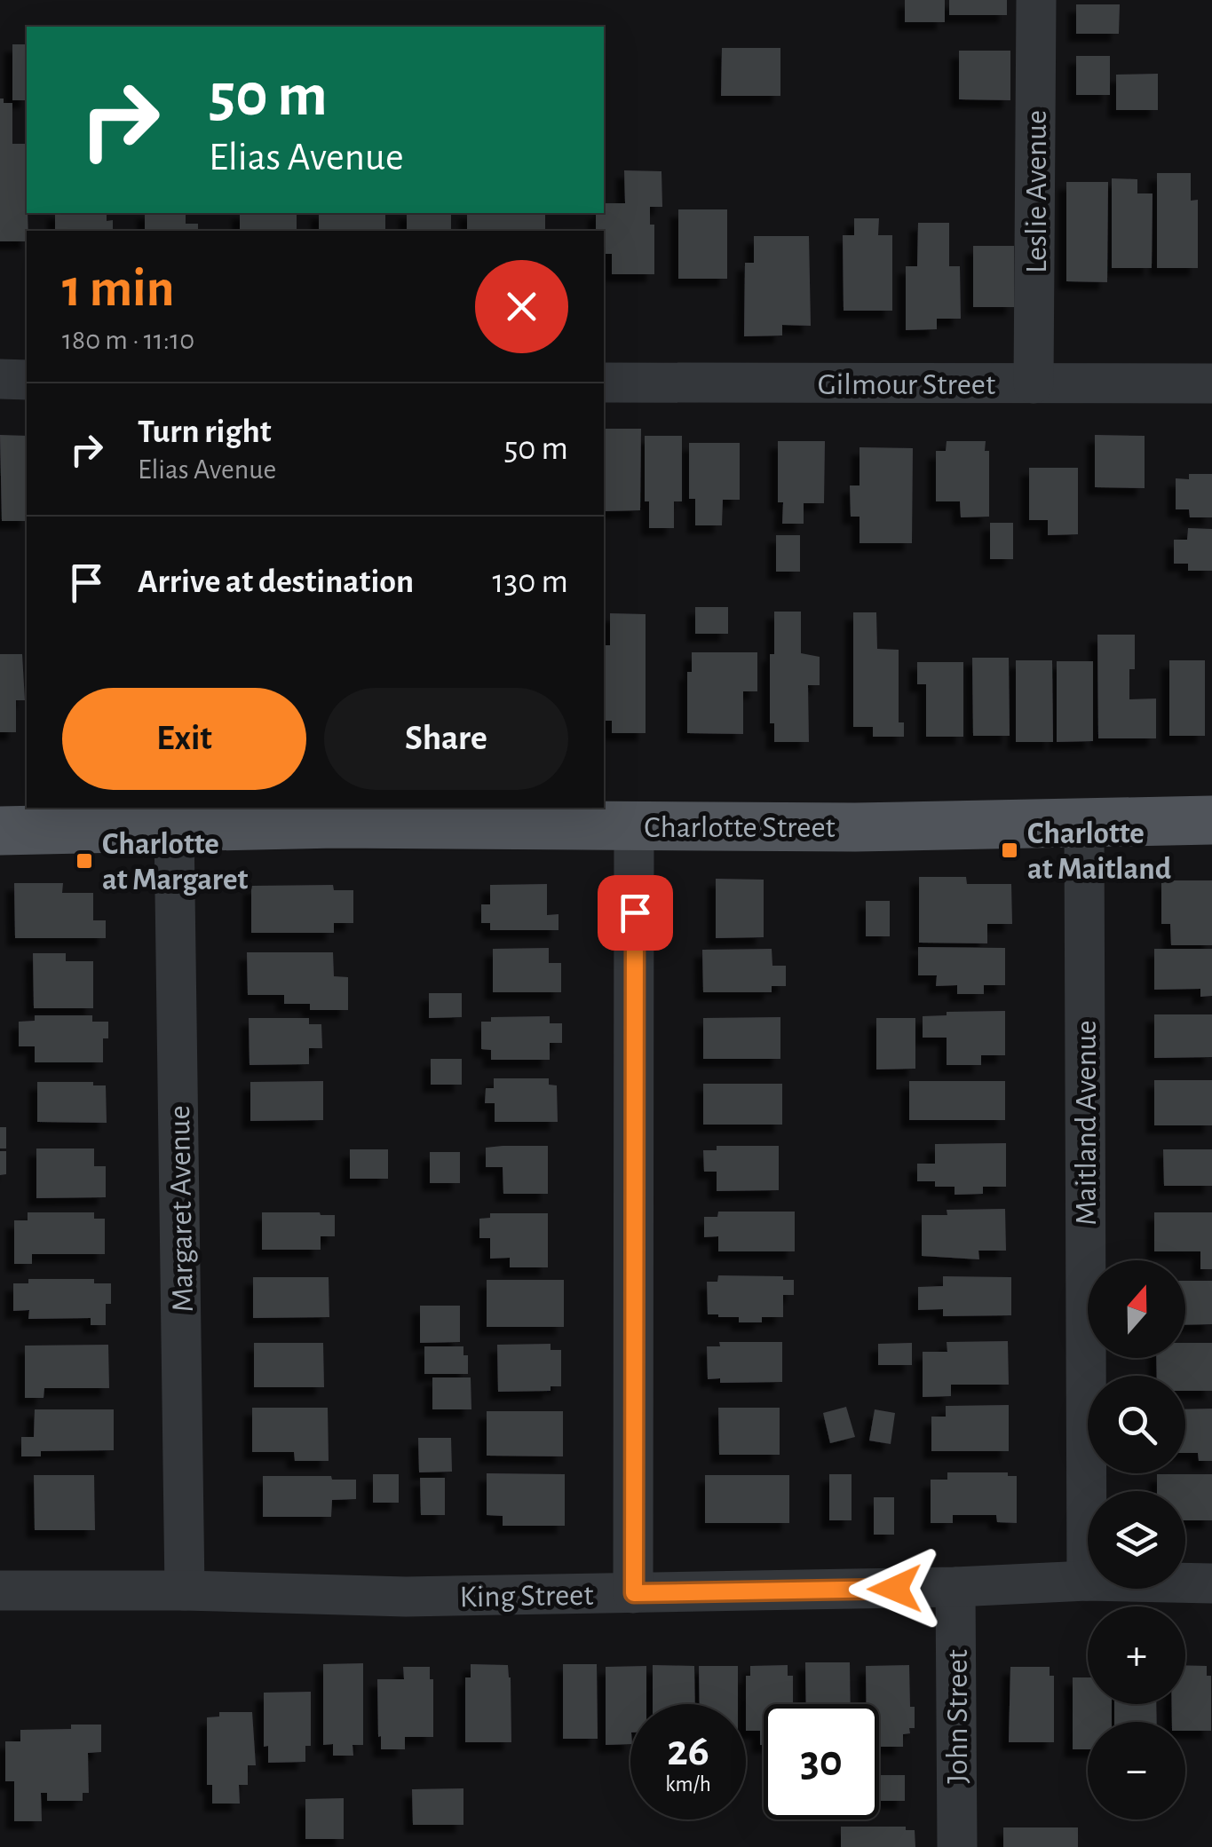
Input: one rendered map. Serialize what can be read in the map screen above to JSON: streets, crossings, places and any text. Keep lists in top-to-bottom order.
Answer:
{
  "streets": {
    "main road": ["Charlotte Street"],
    "street": [
      "Leslie Avenue",
      "Gilmour Street",
      "Maitland Avenue",
      "Margaret Avenue",
      "King Street",
      "John Street"
    ]
  },
  "crossings": [
    ["Leslie Avenue", "Gilmour Street"],
    ["Charlotte Street", "Maitland Avenue"],
    ["Charlotte Street", "Margaret Avenue"],
    ["Maitland Avenue", "King Street"],
    ["Margaret Avenue", "King Street"],
    ["King Street", "John Street"]
  ],
  "places": {
    "transit": ["Charlotte at Maitland", "Charlotte at Margaret"]
  },
  "north": "top",
  "page": {
    "turn": ["50 m", "Elias Avenue"],
    "heading": ["1 min", "180 m · 11:10"],
    "list": [
      {
        "name": "Turn right",
        "note": "Elias Avenue",
        "value": "50 m"
      },
      {
        "name": "Arrive at destination",
        "value": "130 m"
      }
    ],
    "buttons": ["Exit", "Share"],
    "map_buttons": ["+", "−"],
    "speed": "26 km/h",
    "limit": "30"
  }
}
